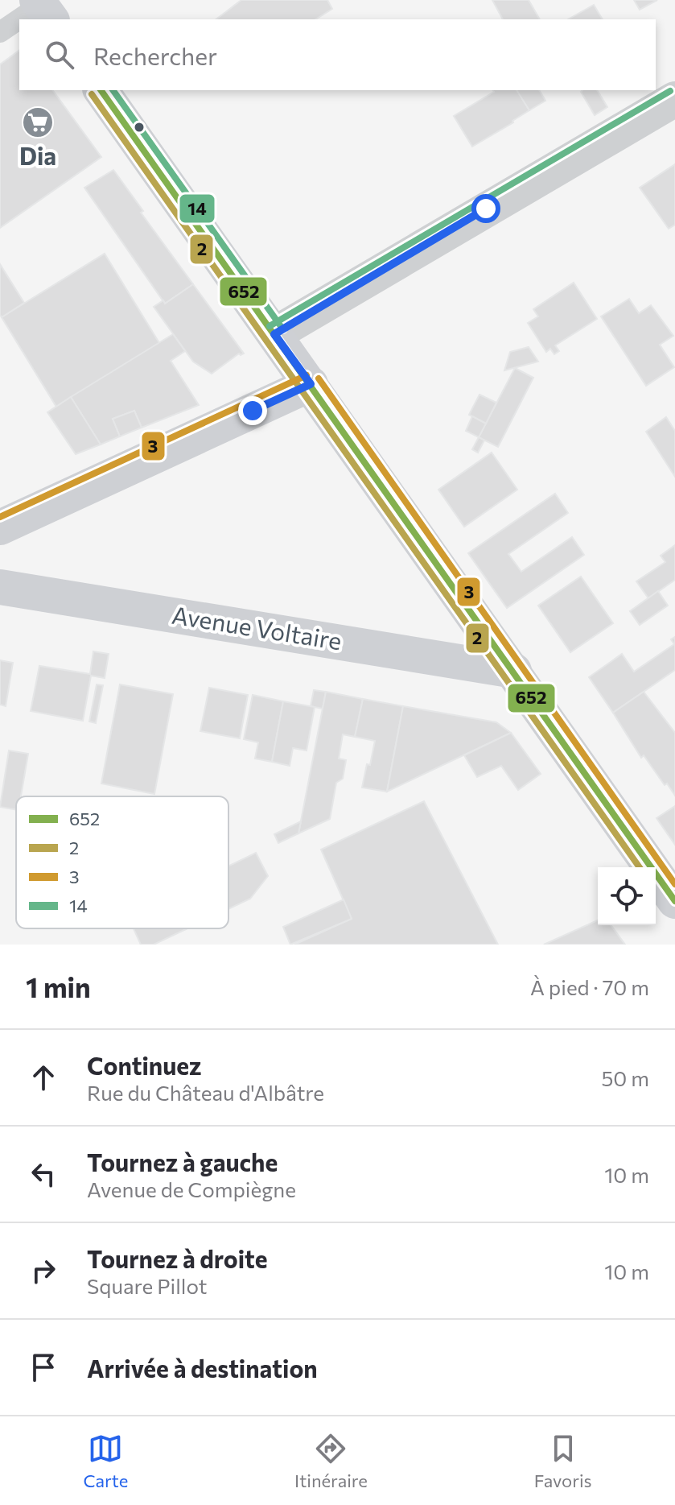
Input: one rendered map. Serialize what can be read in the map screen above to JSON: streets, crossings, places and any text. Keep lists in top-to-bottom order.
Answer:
{
  "streets": {
    "main road": ["Avenue Voltaire"]
  },
  "places": {
    "supermarket": ["Dia"]
  },
  "lines": [
    "transit line 652",
    "transit line 14",
    "transit line 2",
    "transit line 3"
  ],
  "legend": [
    "652",
    "2",
    "3",
    "14"
  ],
  "page": {
    "search": "Rechercher",
    "heading": ["1 min", "À pied · 70 m"],
    "list": [
      ["Continuez", "Rue du Château d'Albâtre", "50 m"],
      ["Tournez à gauche", "Avenue de Compiègne", "10 m"],
      ["Tournez à droite", "Square Pillot", "10 m"],
      "Arrivée à destination"
    ],
    "nav": ["Carte", "Itinéraire", "Favoris"]
  }
}
